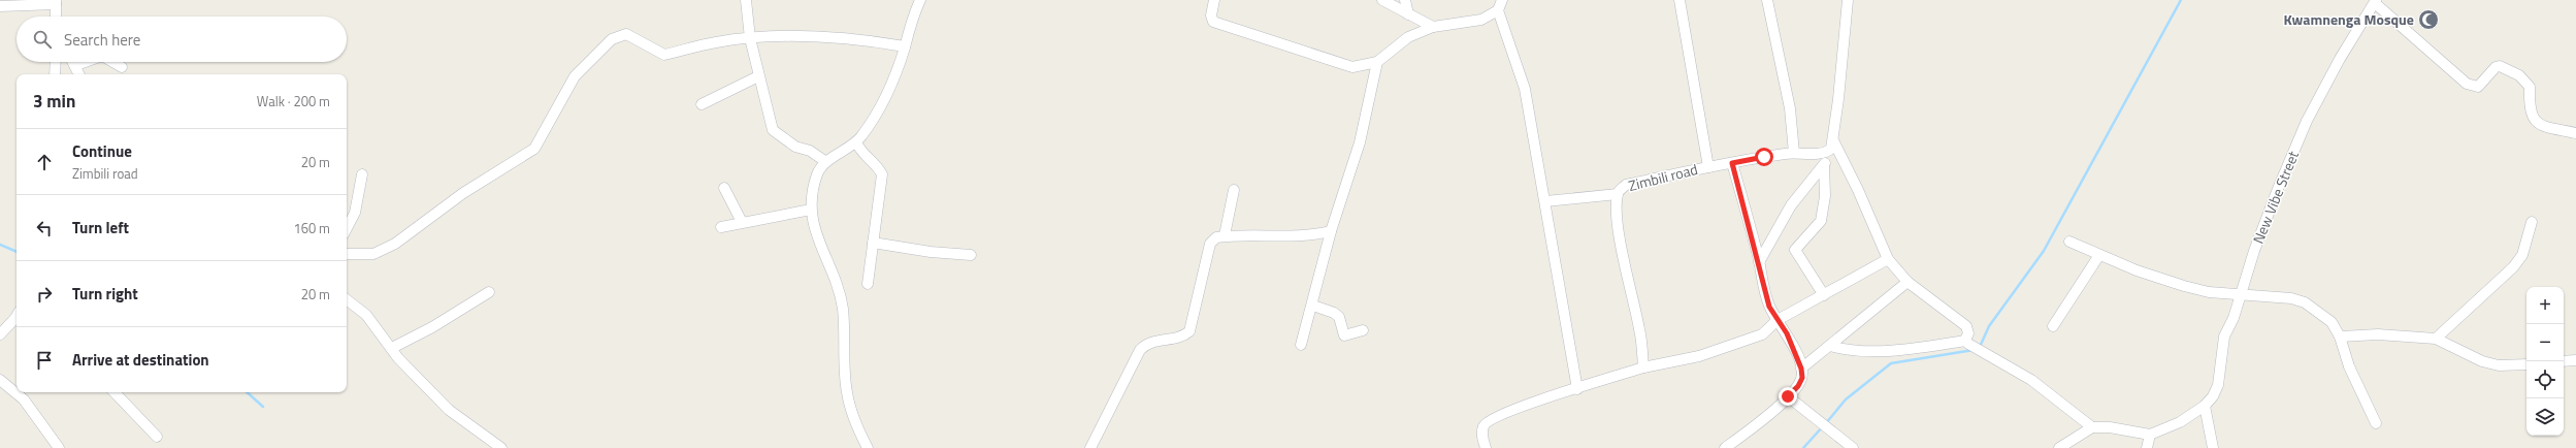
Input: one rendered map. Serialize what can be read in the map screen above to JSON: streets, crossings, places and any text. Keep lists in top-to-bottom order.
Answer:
{
  "streets": {
    "street": ["Zimbili road", "New Vibe Street"]
  },
  "places": {
    "mosque": ["Kwamnenga Mosque"]
  },
  "page": {
    "search": "Search here",
    "heading": ["3 min", "Walk · 200 m"],
    "list": [
      ["Continue", "Zimbili road", "20 m"],
      ["Turn left", "160 m"],
      ["Turn right", "20 m"],
      "Arrive at destination"
    ],
    "map_buttons": ["+", "−"]
  }
}
